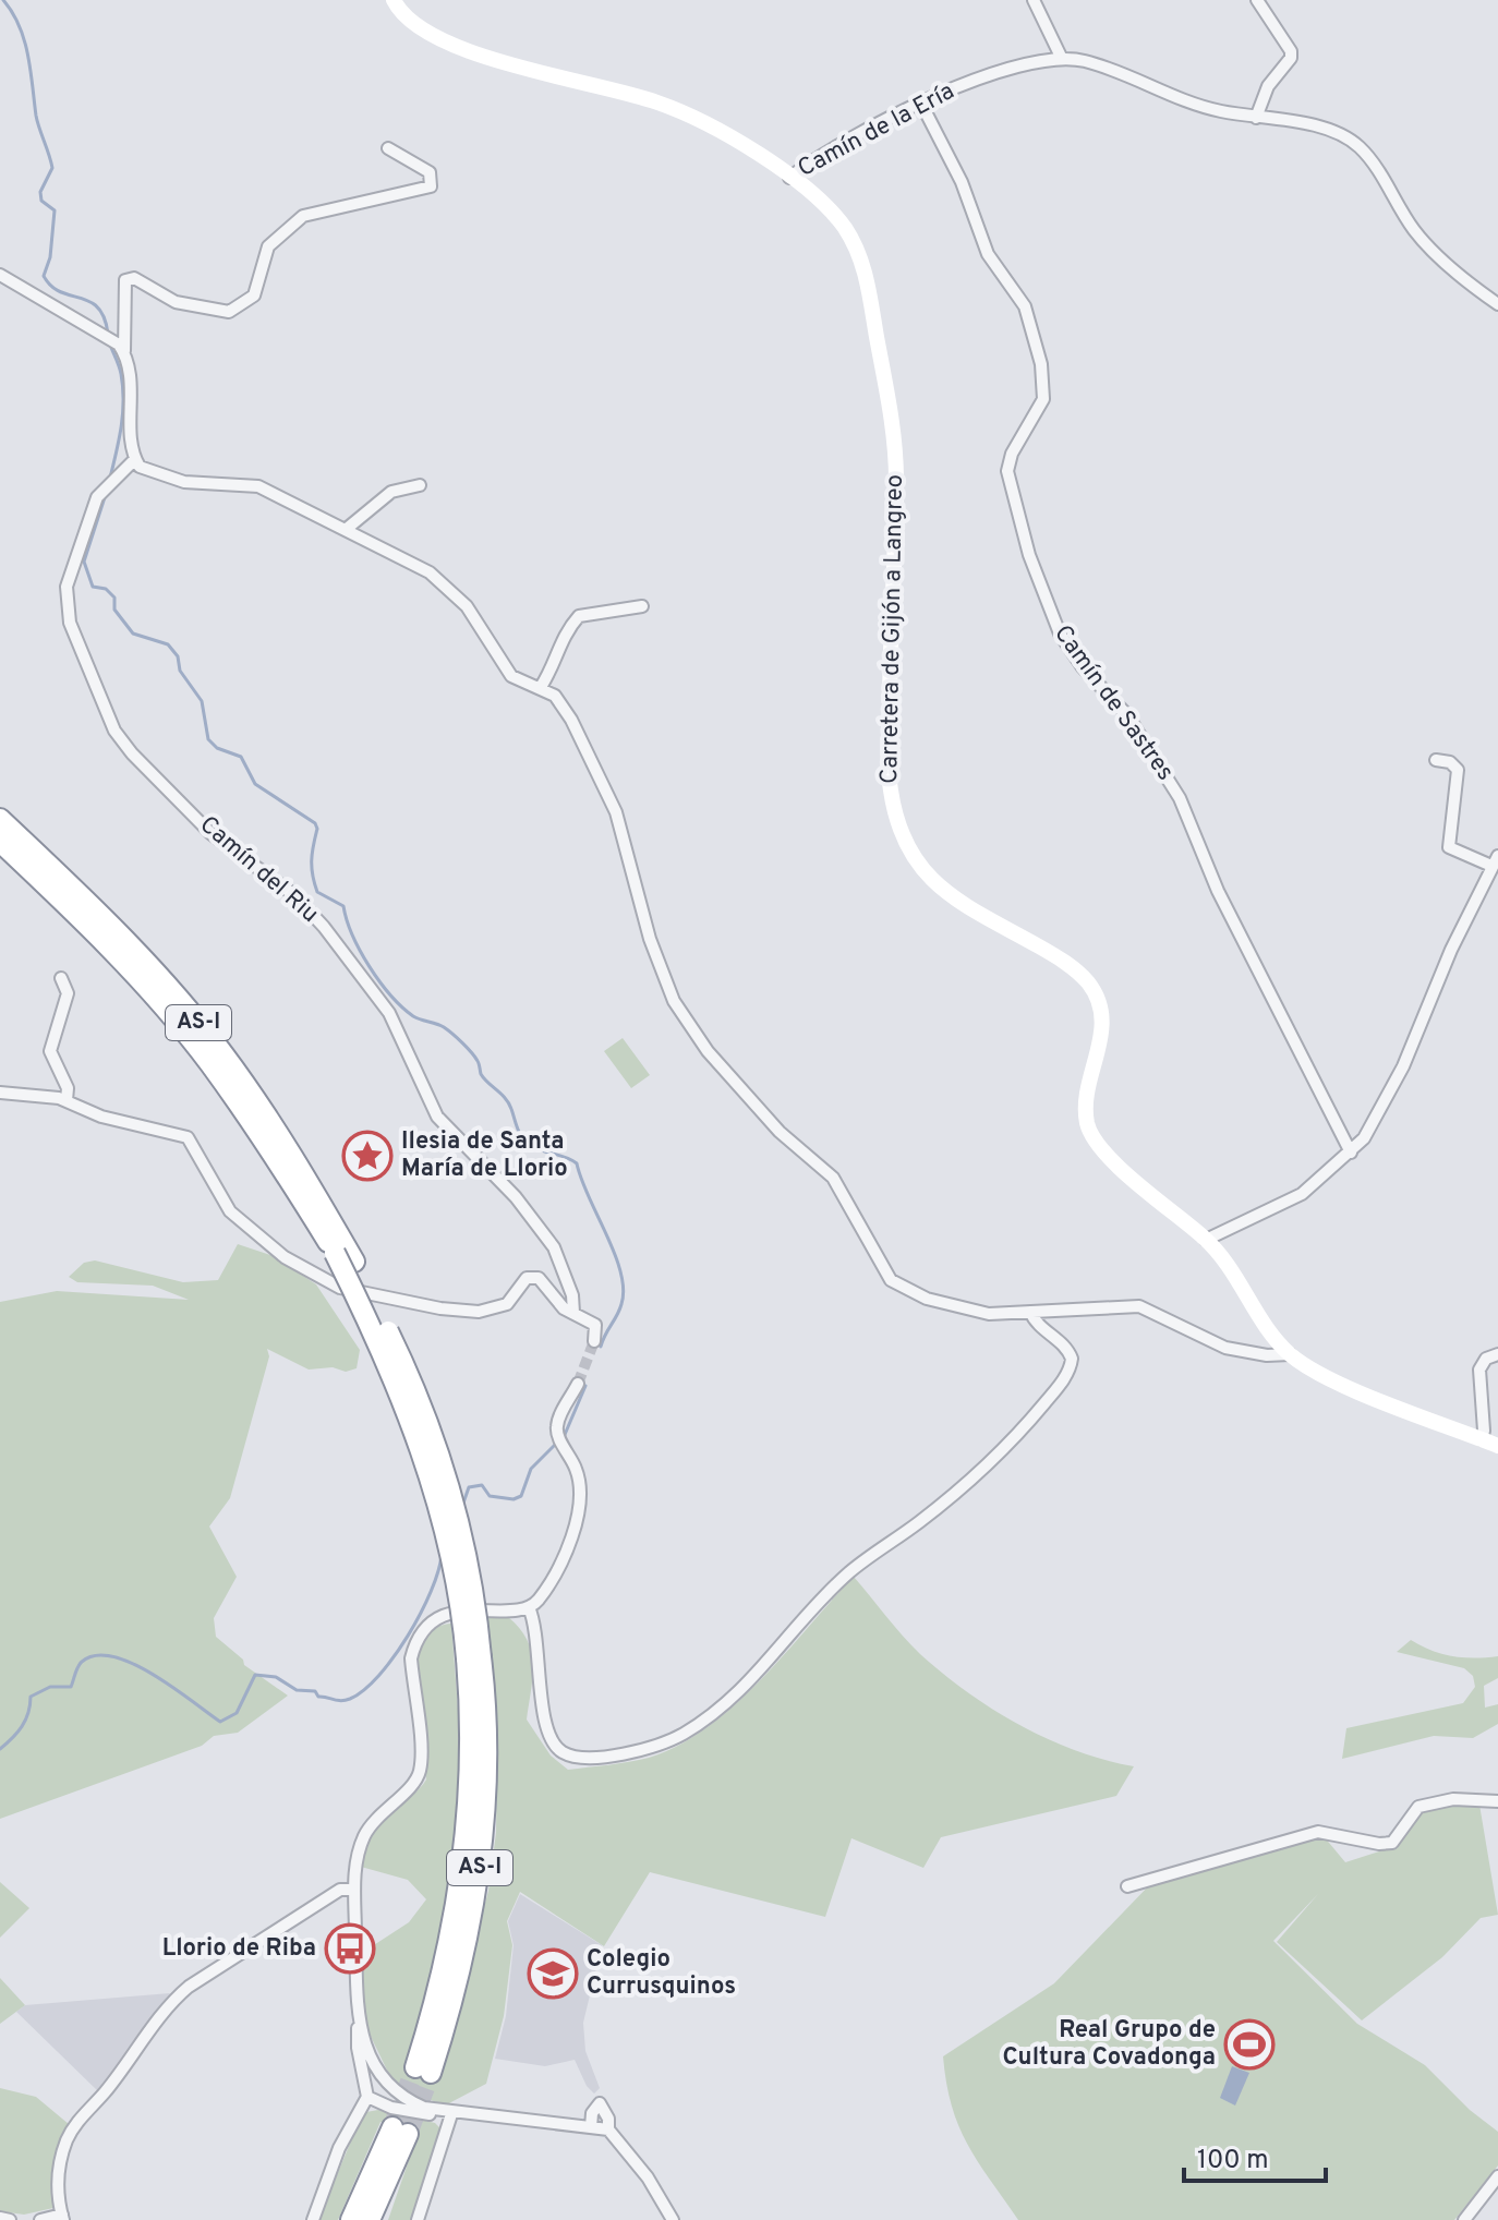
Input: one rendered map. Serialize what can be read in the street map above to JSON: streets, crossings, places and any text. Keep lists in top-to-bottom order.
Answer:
{
  "streets": {
    "highway": ["AS-I"],
    "street": [
      "Camín de la Ería",
      "Carretera de Gijón a Langreo",
      "Camín de Sastres",
      "Camín del Riu"
    ]
  },
  "crossings": [
    ["Camín de la Ería", "Carretera de Gijón a Langreo"],
    ["Camín de la Ería", "Camín de Sastres"]
  ],
  "places": {
    "place": ["Ilesia de Santa María de Llorio"],
    "bus stop": ["Llorio de Riba"],
    "school or university": ["Colegio Currusquinos"],
    "sports": ["Real Grupo de Cultura Covadonga"]
  },
  "scale_bar": "100 m"
}
